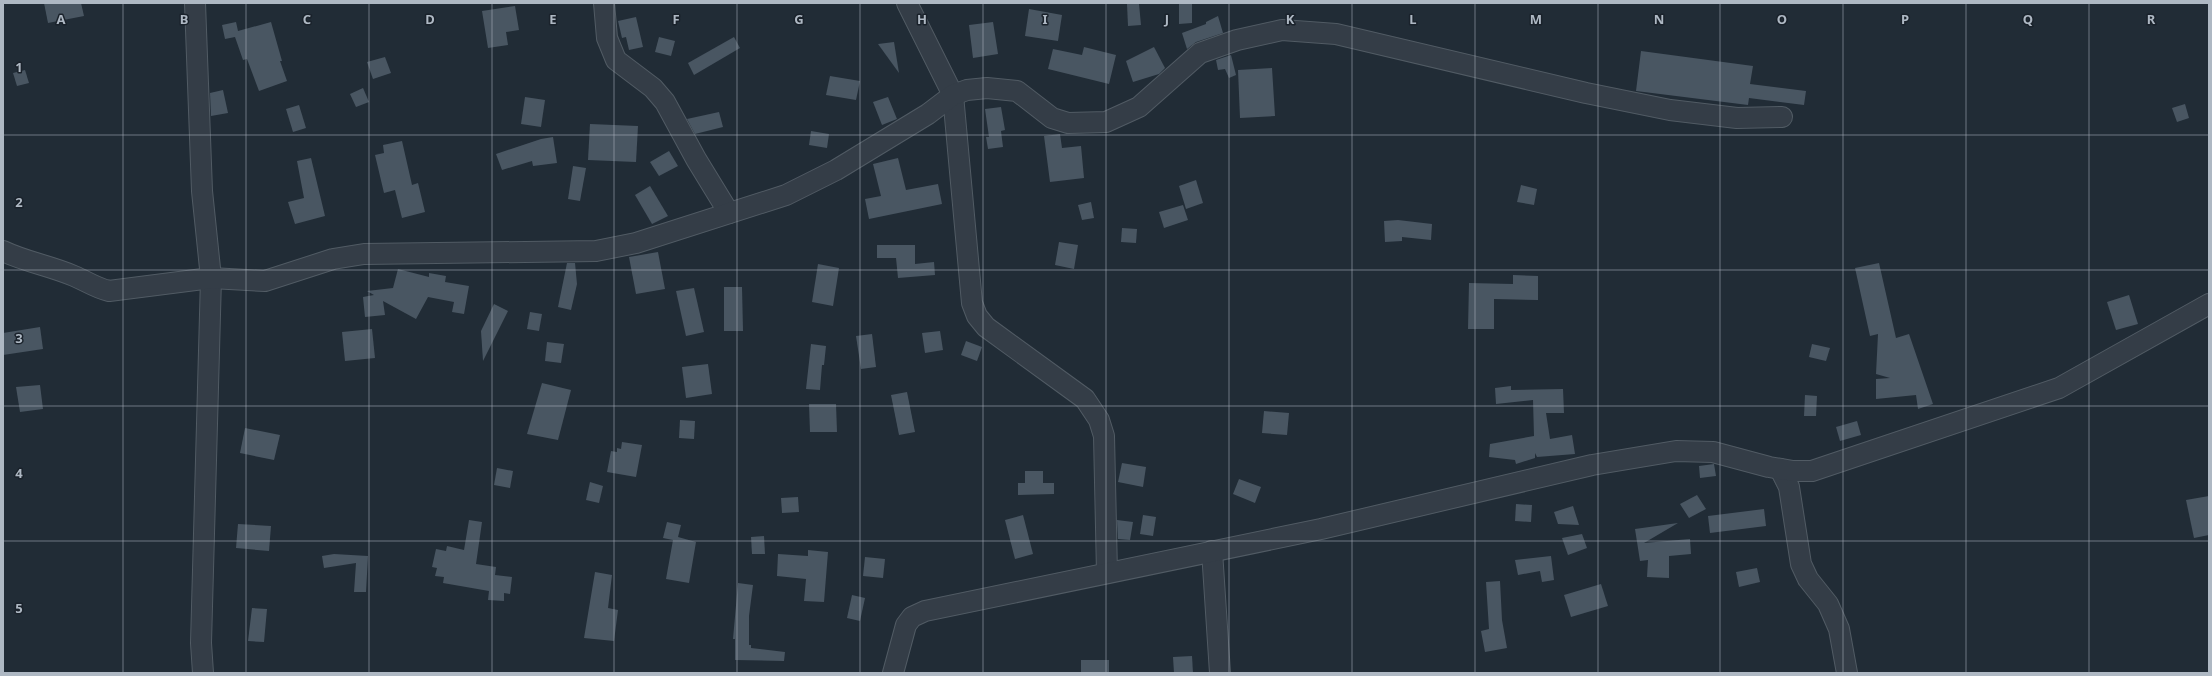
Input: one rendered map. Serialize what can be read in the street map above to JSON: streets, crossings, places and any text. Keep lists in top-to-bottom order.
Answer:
{
  "grid": {
    "columns": [
      "A",
      "B",
      "C",
      "D",
      "E",
      "F",
      "G",
      "H",
      "I",
      "J",
      "K",
      "L",
      "M",
      "N",
      "O",
      "P",
      "Q",
      "R"
    ],
    "rows": [
      "1",
      "2",
      "3",
      "4",
      "5"
    ]
  }
}
